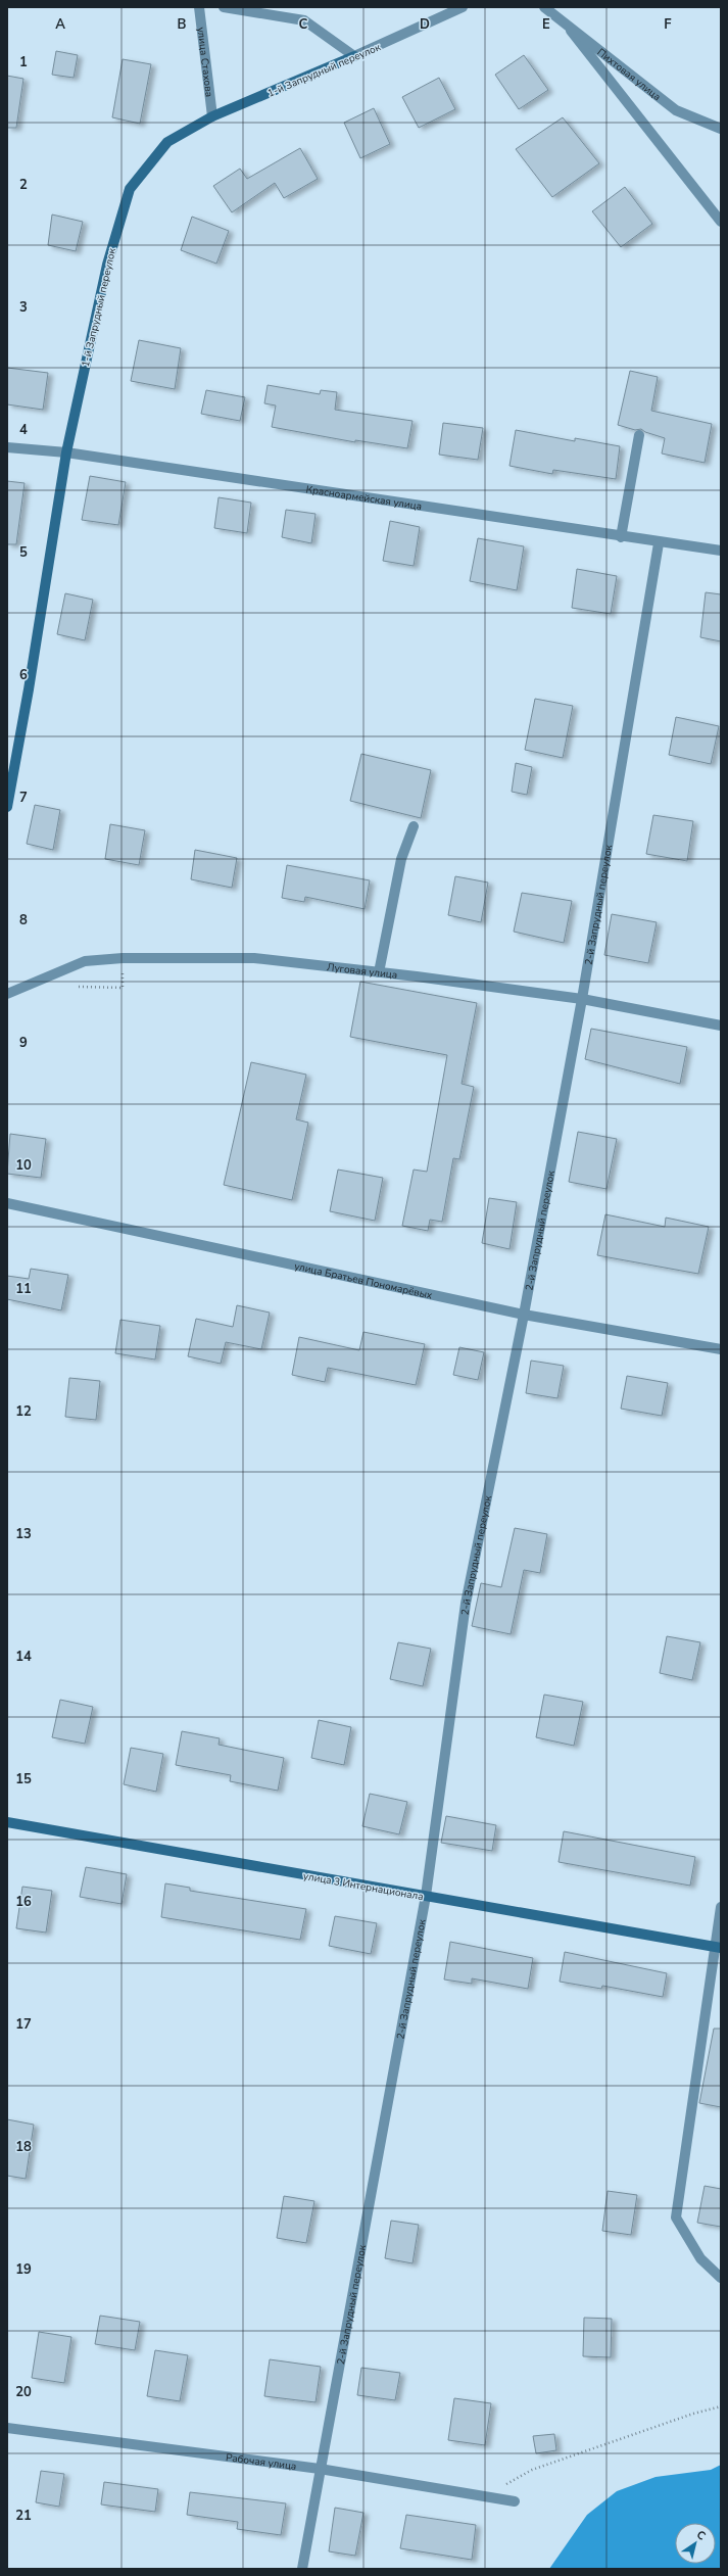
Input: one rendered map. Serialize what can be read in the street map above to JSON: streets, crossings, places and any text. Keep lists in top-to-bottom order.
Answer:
{
  "streets": {
    "street": [
      "улица Стахова",
      "1-й Запрудный переулок",
      "Пихтовая улица",
      "Красноармейская улица",
      "2-й Запрудный переулок",
      "Луговая улица",
      "улица Братьев Пономарёвых",
      "улица 3 Интернационала",
      "Рабочая улица"
    ]
  },
  "crossings": [
    ["улица Стахова", "1-й Запрудный переулок"],
    ["1-й Запрудный переулок", "Красноармейская улица"],
    ["Красноармейская улица", "2-й Запрудный переулок"],
    ["2-й Запрудный переулок", "Луговая улица"],
    ["2-й Запрудный переулок", "улица Братьев Пономарёвых"],
    ["2-й Запрудный переулок", "улица 3 Интернационала"],
    ["2-й Запрудный переулок", "Рабочая улица"]
  ],
  "north": "top right",
  "grid": {
    "columns": [
      "A",
      "B",
      "C",
      "D",
      "E",
      "F"
    ],
    "rows": [
      "1",
      "2",
      "3",
      "4",
      "5",
      "6",
      "7",
      "8",
      "9",
      "10",
      "11",
      "12",
      "13",
      "14",
      "15",
      "16",
      "17",
      "18",
      "19",
      "20",
      "21"
    ]
  }
}
